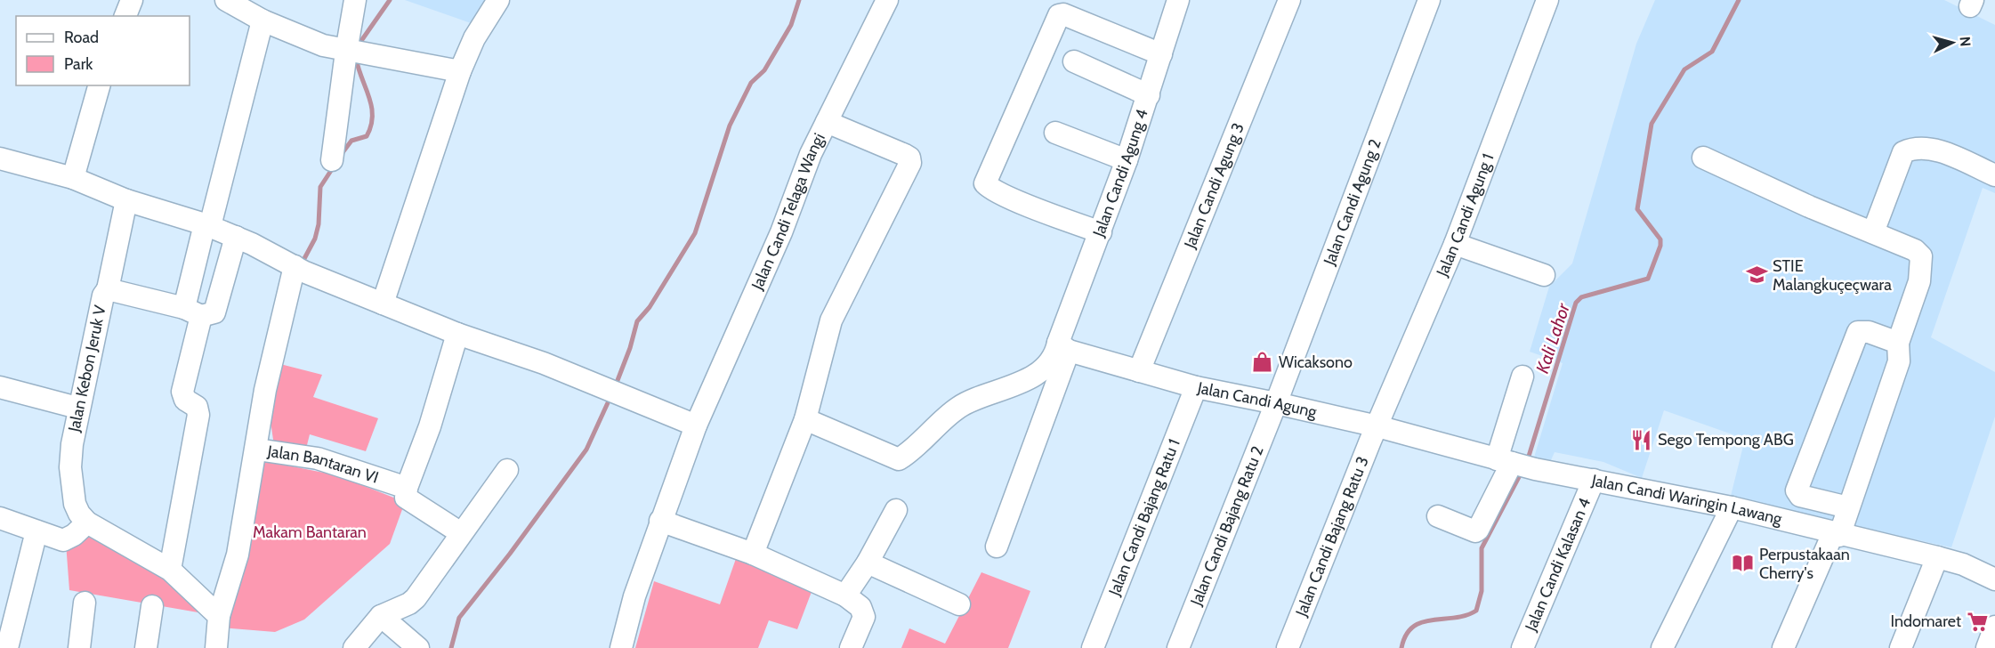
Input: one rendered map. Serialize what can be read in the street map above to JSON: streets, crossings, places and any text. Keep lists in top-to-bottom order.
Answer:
{
  "streets": {
    "street": [
      "Jalan Candi Agung 4",
      "Jalan Candi Agung 3",
      "Jalan Candi Agung 2",
      "Jalan Candi Telaga Wangi",
      "Jalan Candi Agung 1",
      "Jalan Kebon Jeruk V",
      "Jalan Candi Agung",
      "Jalan Bantaran VI",
      "Jalan Candi Waringin Lawang",
      "Jalan Candi Bajang Ratu 1",
      "Jalan Candi Bajang Ratu 2",
      "Jalan Candi Bajang Ratu 3",
      "Jalan Candi Kalasan 4"
    ]
  },
  "crossings": [
    ["Jalan Candi Agung 4", "Jalan Candi Agung"],
    ["Jalan Candi Agung 3", "Jalan Candi Agung"],
    ["Jalan Candi Agung 2", "Jalan Candi Agung"],
    ["Jalan Candi Agung 2", "Jalan Candi Bajang Ratu 2"],
    ["Jalan Candi Agung 1", "Jalan Candi Agung"],
    ["Jalan Candi Agung 1", "Jalan Candi Waringin Lawang"],
    ["Jalan Candi Agung 1", "Jalan Candi Bajang Ratu 3"],
    ["Jalan Candi Agung", "Jalan Candi Waringin Lawang"],
    ["Jalan Candi Agung", "Jalan Candi Bajang Ratu 1"],
    ["Jalan Candi Agung", "Jalan Candi Bajang Ratu 2"],
    ["Jalan Candi Agung", "Jalan Candi Bajang Ratu 3"],
    ["Jalan Candi Waringin Lawang", "Jalan Candi Bajang Ratu 3"],
    ["Jalan Candi Waringin Lawang", "Jalan Candi Kalasan 4"]
  ],
  "water": ["Kali Lahor"],
  "parks": ["Makam Bantaran"],
  "places": {
    "school or university": ["STIE Malangkuçeçwara"],
    "shop": ["Wicaksono"],
    "restaurant": ["Sego Tempong ABG"],
    "library": ["Perpustakaan Cherry's"],
    "supermarket": ["Indomaret"]
  },
  "legend": ["Road", "Park"],
  "north": "right"
}
